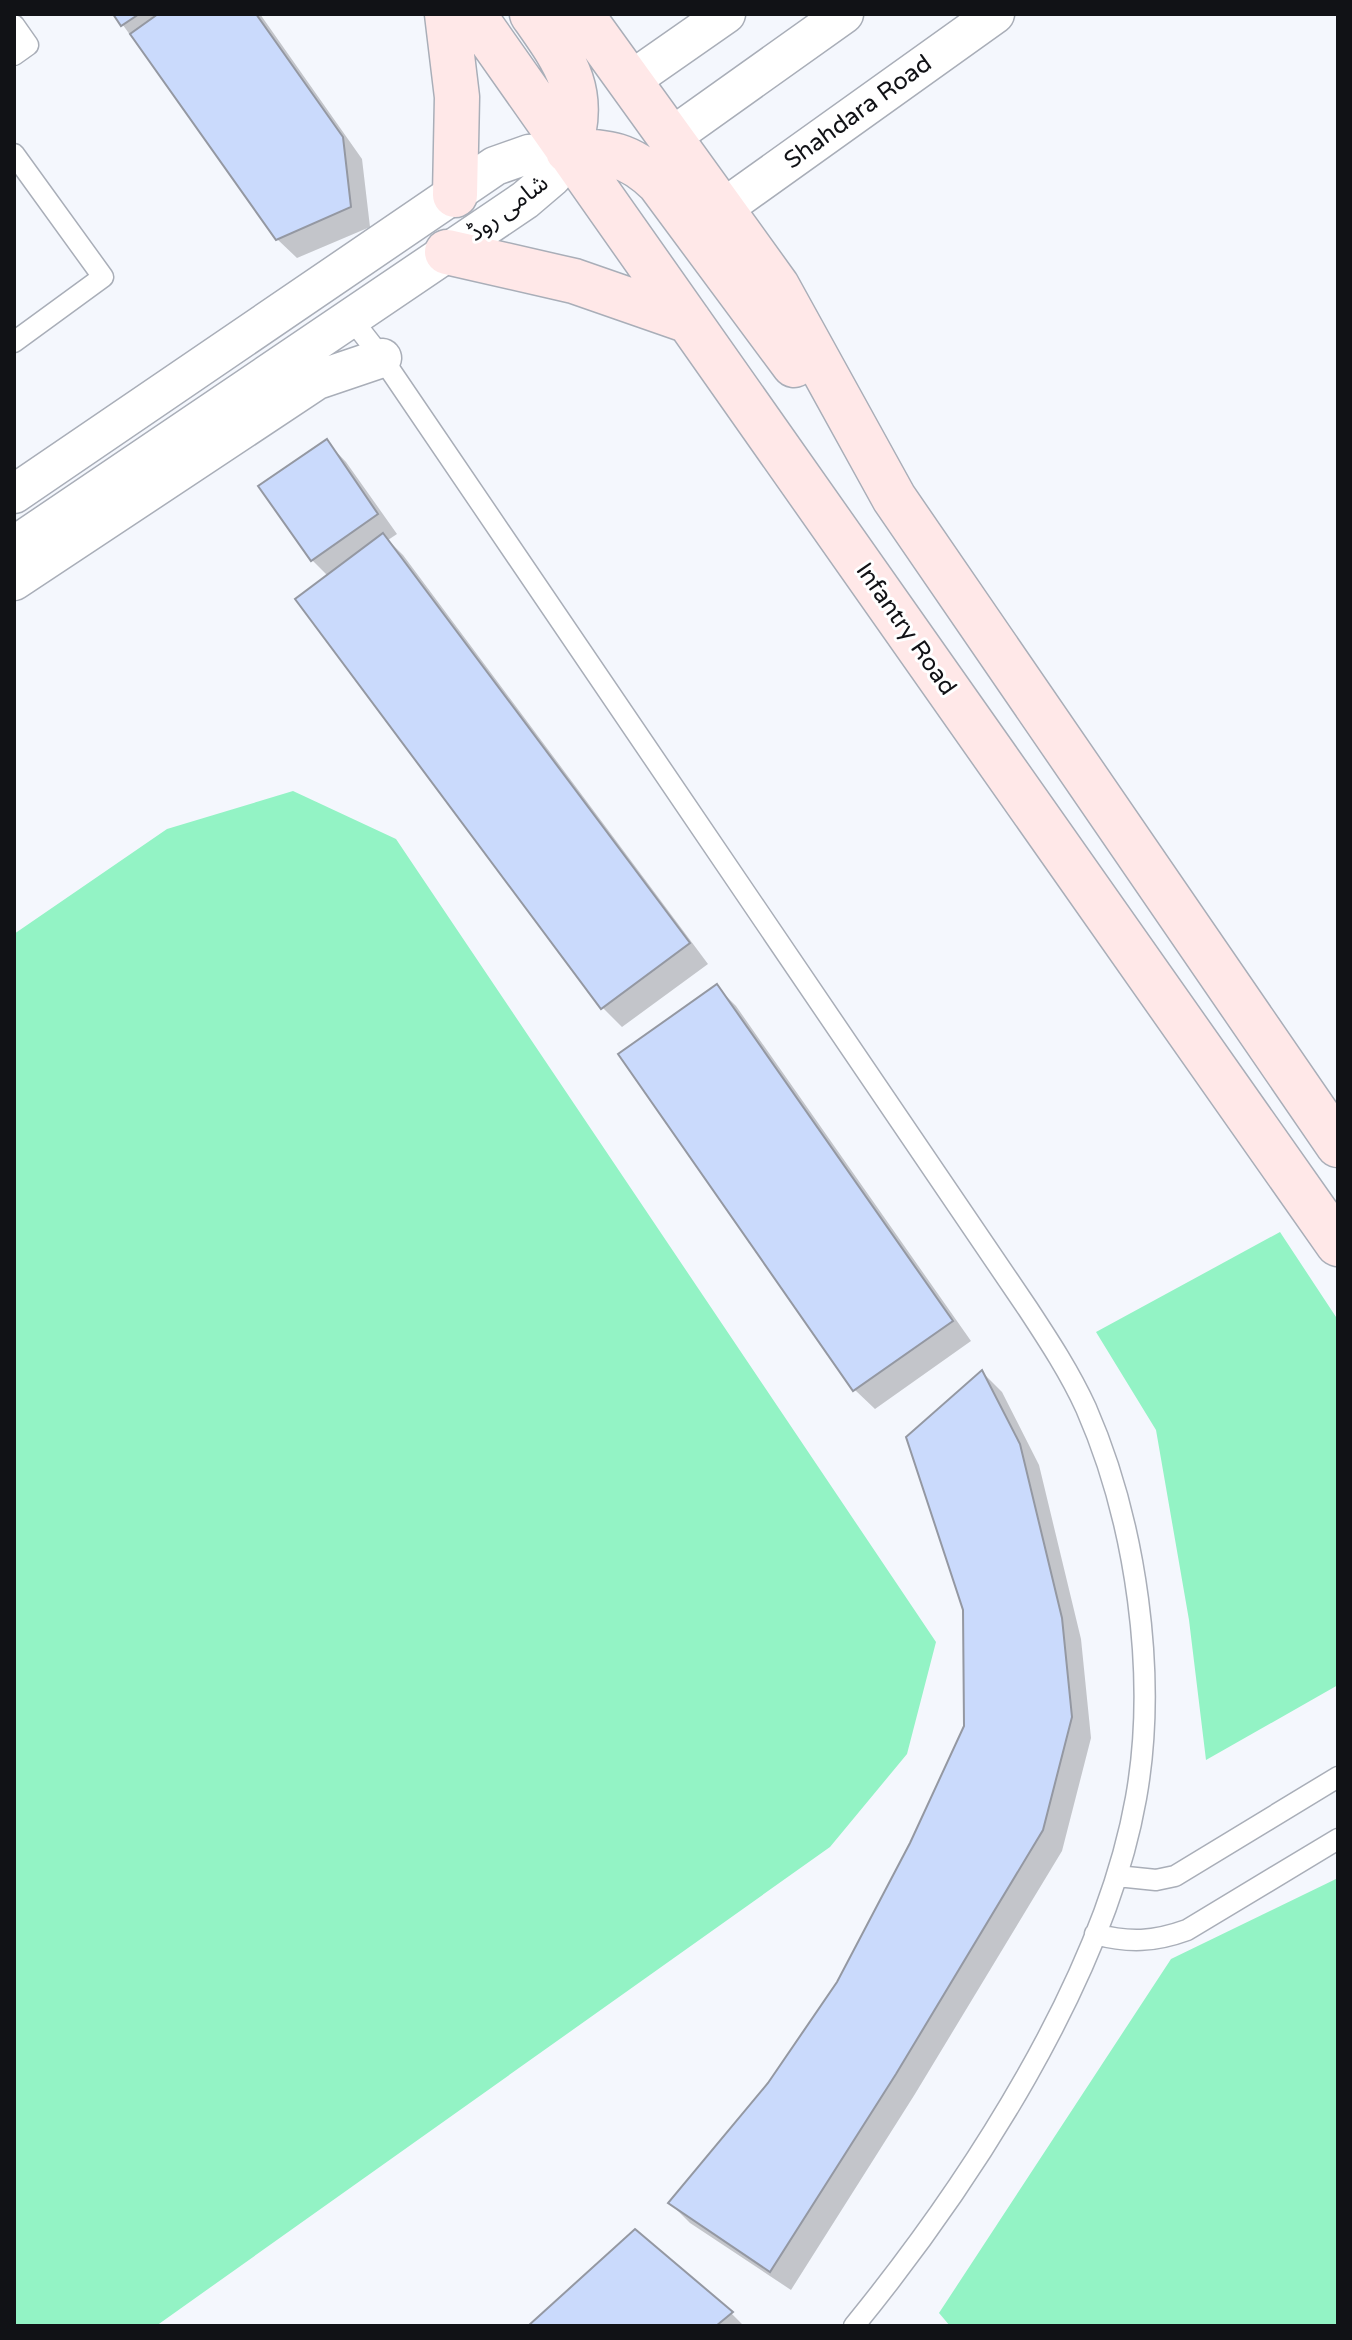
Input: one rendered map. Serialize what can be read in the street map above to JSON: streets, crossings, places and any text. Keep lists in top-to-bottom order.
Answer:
{
  "streets": {
    "main road": ["Infantry Road"],
    "street": ["Shahdara Road", "شامی روڈ"]
  },
  "crossings": [
    ["شامی روڈ", "Infantry Road"]
  ]
}
